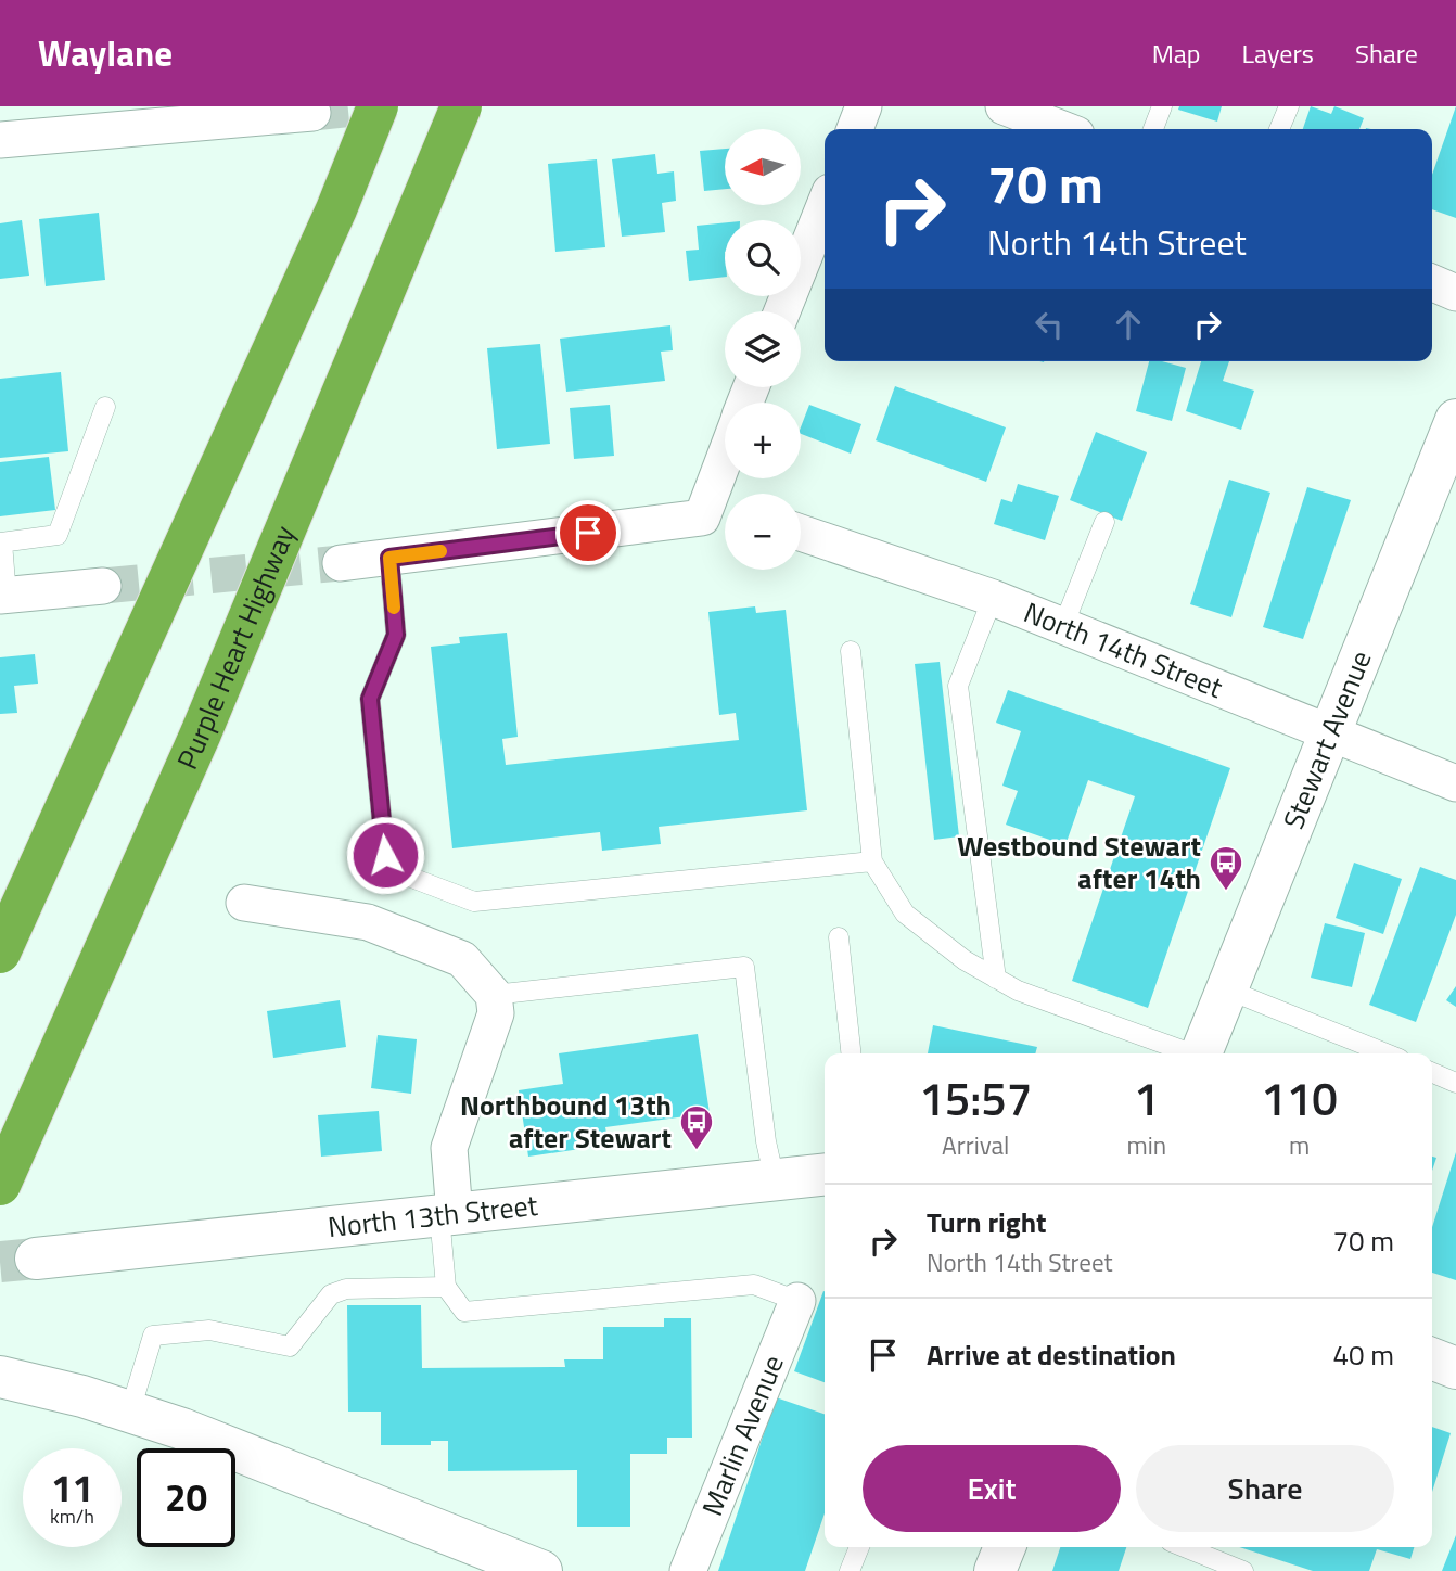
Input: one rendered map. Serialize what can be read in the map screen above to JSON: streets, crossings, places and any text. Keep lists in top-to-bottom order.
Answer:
{
  "streets": {
    "highway": ["Purple Heart Highway"],
    "main road": ["Stewart Avenue", "North 13th Street"],
    "street": ["North 14th Street", "Marlin Avenue"]
  },
  "crossings": [
    ["North 14th Street", "Stewart Avenue"]
  ],
  "places": {
    "bus stop": ["Westbound Stewart after 14th", "Northbound 13th after Stewart"]
  },
  "north": "left",
  "page": {
    "header": "Waylane",
    "nav": ["Map", "Layers", "Share"],
    "map_buttons": ["+", "−"],
    "turn": ["70 m", "North 14th Street"],
    "eta": [
      "15:57",
      "Arrival",
      "1",
      "min",
      "110",
      "m"
    ],
    "list": [
      {
        "name": "Turn right",
        "note": "North 14th Street",
        "value": "70 m"
      },
      {
        "name": "Arrive at destination",
        "value": "40 m"
      }
    ],
    "buttons": ["Exit", "Share"],
    "speed": "11 km/h",
    "limit": "20"
  }
}
